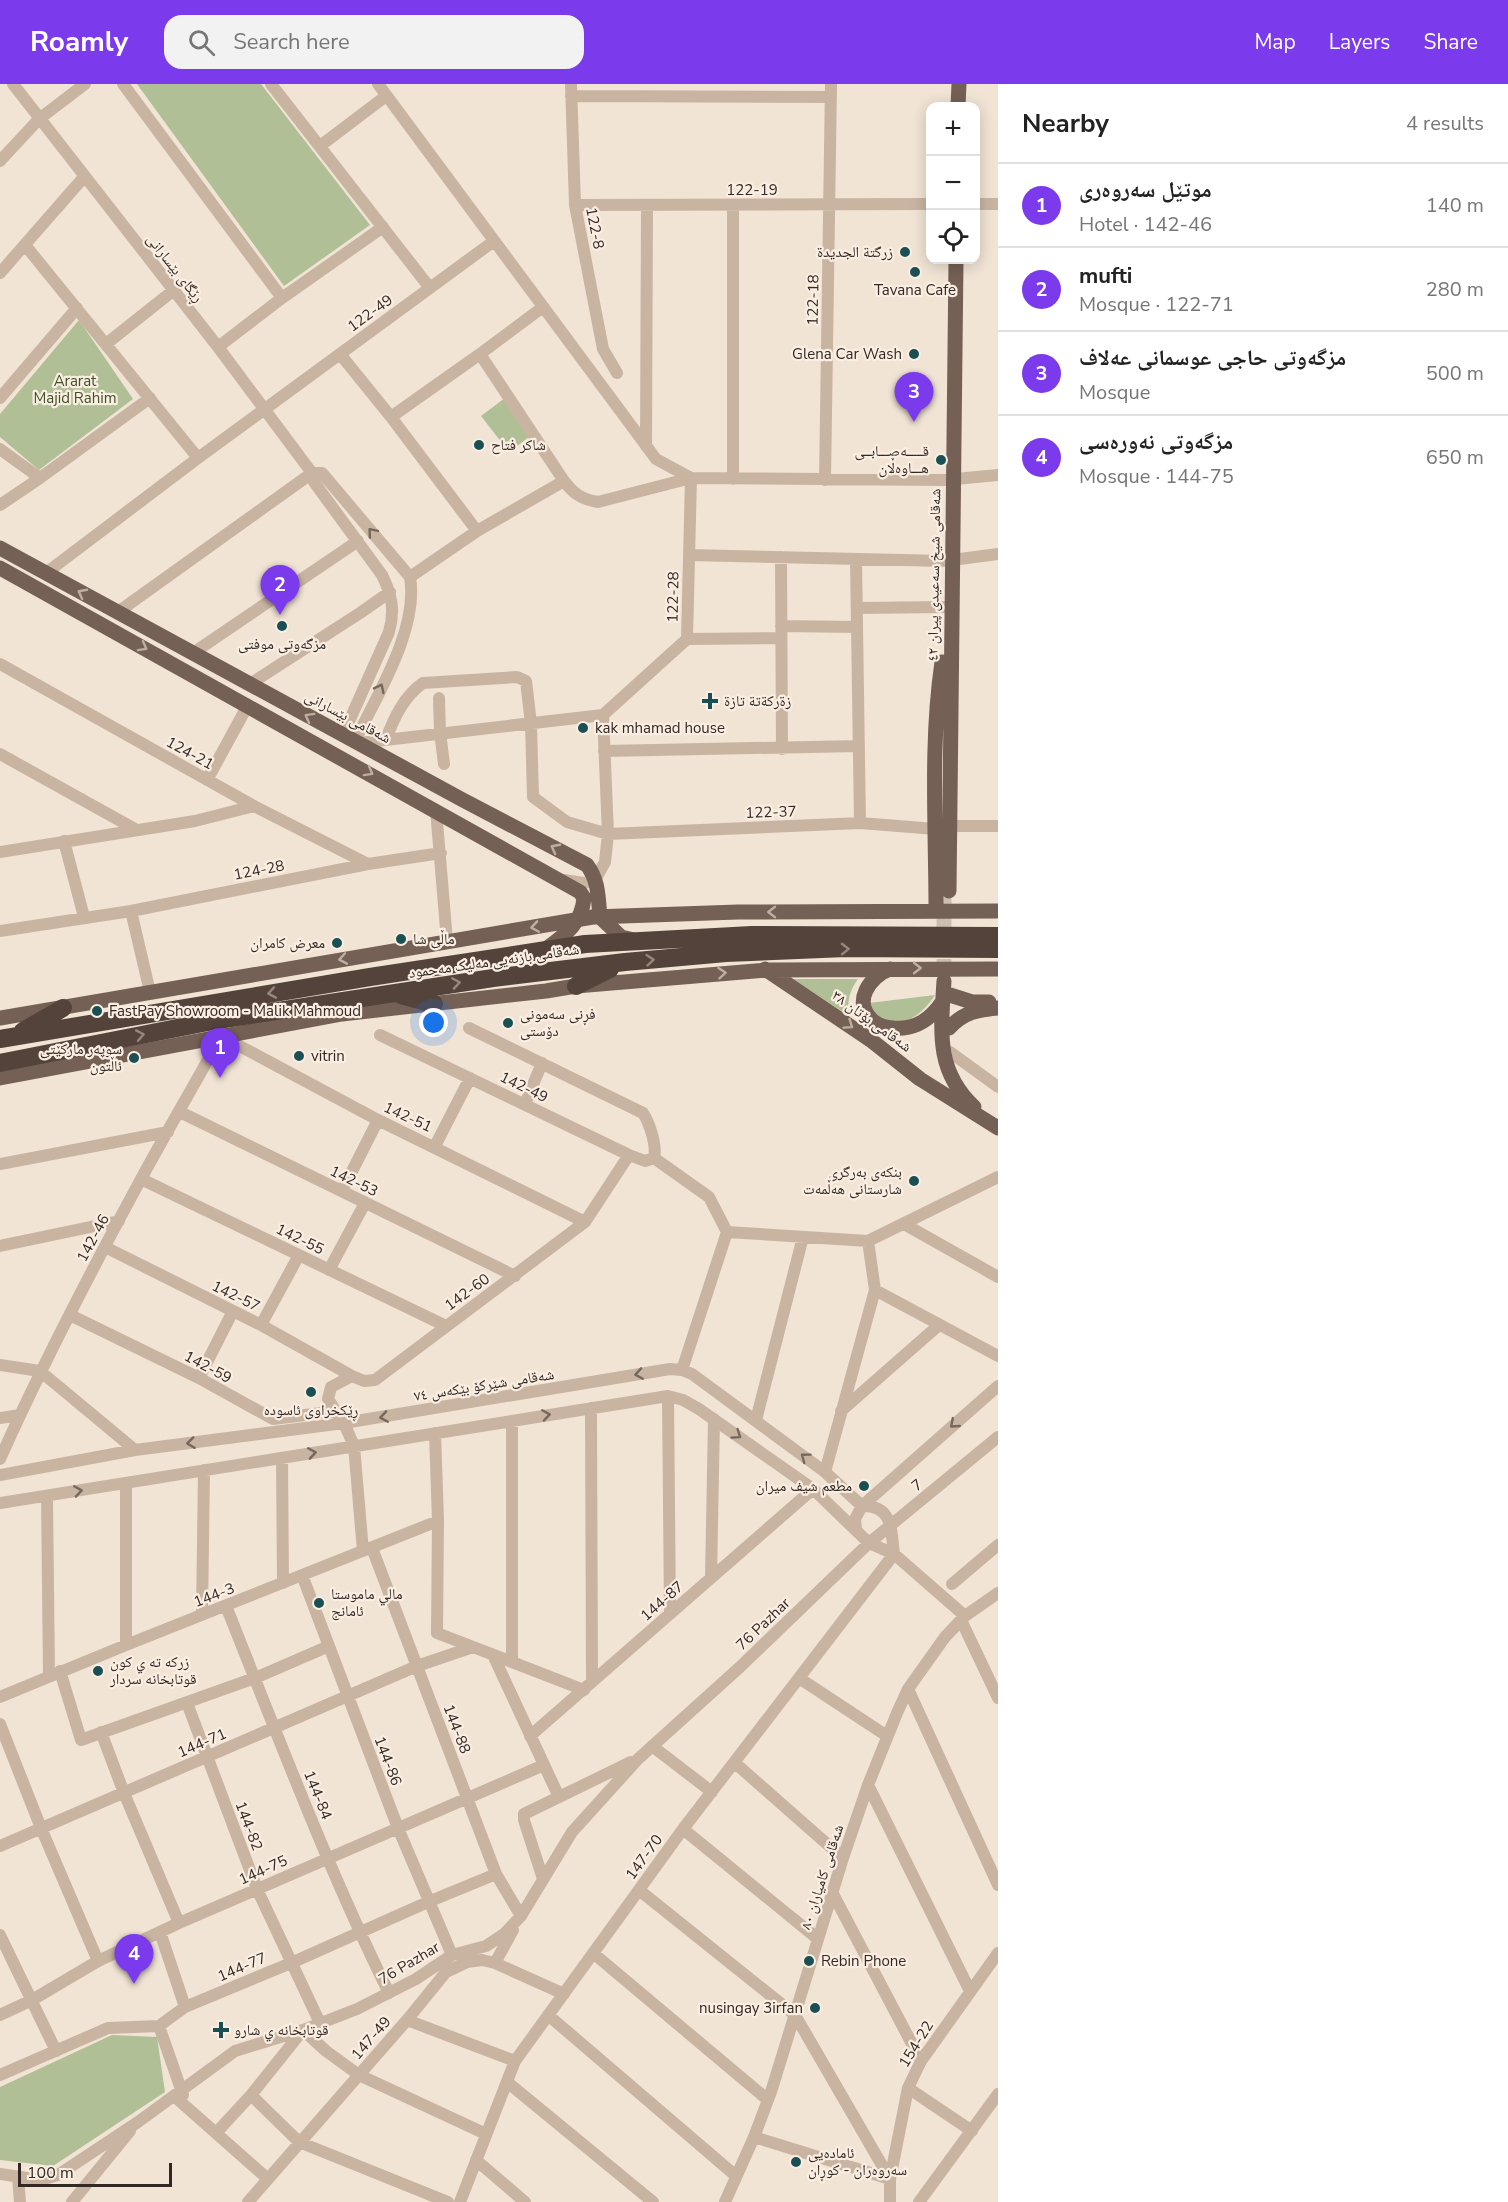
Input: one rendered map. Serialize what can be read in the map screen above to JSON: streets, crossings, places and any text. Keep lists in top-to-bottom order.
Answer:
{
  "streets": {
    "highway": ["شەقامی بازنەیی مەلیک مەحمود"],
    "main road": ["شەقامی شیخ سەعیدی پیران ٤٢", "شەقامی بێسارانی", "شەقامی بۆتان ٣٨"],
    "street": [
      "122-19",
      "122-8",
      "ڕێگای بێسارانی",
      "122-18",
      "122-49",
      "122-28",
      "124-21",
      "122-37",
      "124-28",
      "142-49",
      "142-51",
      "142-53",
      "142-46",
      "142-55",
      "142-60",
      "142-57",
      "142-59",
      "شەقامی شێرکۆ بێکەس ٧٤",
      "7",
      "144-3",
      "144-87",
      "76 Pazhar",
      "144-88",
      "144-71",
      "144-86",
      "144-84",
      "144-82",
      "147-70",
      "144-75",
      "شەقامی کامیاران ٨٠",
      "144-77",
      "147-49",
      "154-22"
    ]
  },
  "crossings": [
    ["122-19", "122-8"],
    ["122-19", "122-18"],
    ["ڕێگای بێسارانی", "122-49"],
    ["122-49", "شەقامی بێسارانی"],
    ["124-21", "124-28"],
    ["شەقامی بازنەیی مەلیک مەحمود", "شەقامی بۆتان ٣٨"],
    ["شەقامی بازنەیی مەلیک مەحمود", "142-51"],
    ["شەقامی بازنەیی مەلیک مەحمود", "142-46"],
    ["142-49", "142-60"],
    ["142-51", "142-46"],
    ["142-51", "142-60"],
    ["142-53", "142-46"],
    ["142-53", "142-60"],
    ["142-46", "142-55"],
    ["142-46", "142-57"],
    ["142-46", "142-59"],
    ["142-55", "142-60"],
    ["142-60", "142-57"],
    ["شەقامی شێرکۆ بێکەس ٧٤", "144-88"],
    ["7", "76 Pazhar"],
    ["144-3", "144-88"],
    ["144-3", "144-86"],
    ["144-3", "144-84"],
    ["76 Pazhar", "144-88"],
    ["76 Pazhar", "144-86"],
    ["76 Pazhar", "144-84"],
    ["76 Pazhar", "144-82"],
    ["144-88", "144-71"],
    ["144-88", "144-75"],
    ["144-88", "144-77"],
    ["144-71", "144-86"],
    ["144-71", "144-84"],
    ["144-71", "144-82"],
    ["144-86", "144-75"],
    ["144-86", "144-77"],
    ["144-84", "144-75"],
    ["144-84", "144-77"],
    ["144-82", "144-75"],
    ["144-82", "144-77"]
  ],
  "parks": ["Ararat Majid Rahim"],
  "places": {
    "other": [
      "زرگتة الجديدة",
      "Tavana Cafe",
      "Glena Car Wash",
      "شاكر فتاح",
      "قـــــەصـــابــی هـــاوەڵان",
      "مزگەوتی موفتی",
      "kak mhamad house",
      "ماڵی شا",
      "معرض كامران",
      "FastPay Showroom - Malik Mahmoud",
      "فڕنی سەمونی دۆستی",
      "vitrin",
      "سوپەر مارکێتی ئاڵتون",
      "بنکەی بەرگری شارستانی هەڵمەت",
      "ڕێکخراوی ئاسودە",
      "مطعم شيف ميران",
      "مالي ماموستا ئامانج",
      "زركه ته ي كون قوتابخانه سردار",
      "Rebin Phone",
      "nusingay 3irfan",
      "ئامادەیی سەروەران - کوڕان"
    ],
    "health": ["زةركةتة تازة", "قوتابخانه ي شارو"]
  },
  "scale_bar": "100 m",
  "page": {
    "header": "Roamly",
    "search": "Search here",
    "nav": ["Map", "Layers", "Share"],
    "heading": ["Nearby", "4 results"],
    "map_buttons": ["+", "−"],
    "list": [
      {
        "mark": "1",
        "name": "موتێل سەروەری",
        "note": "Hotel · 142-46",
        "value": "140 m"
      },
      {
        "mark": "2",
        "name": "mufti",
        "note": "Mosque · 122-71",
        "value": "280 m"
      },
      {
        "mark": "3",
        "name": "مزگەوتی حاجی عوسمانی عەلاف",
        "note": "Mosque",
        "value": "500 m"
      },
      {
        "mark": "4",
        "name": "مزگەوتی نەورەسی",
        "note": "Mosque · 144-75",
        "value": "650 m"
      }
    ],
    "pins": [
      "3",
      "2",
      "1",
      "4"
    ],
    "scale": "100 m"
  }
}
